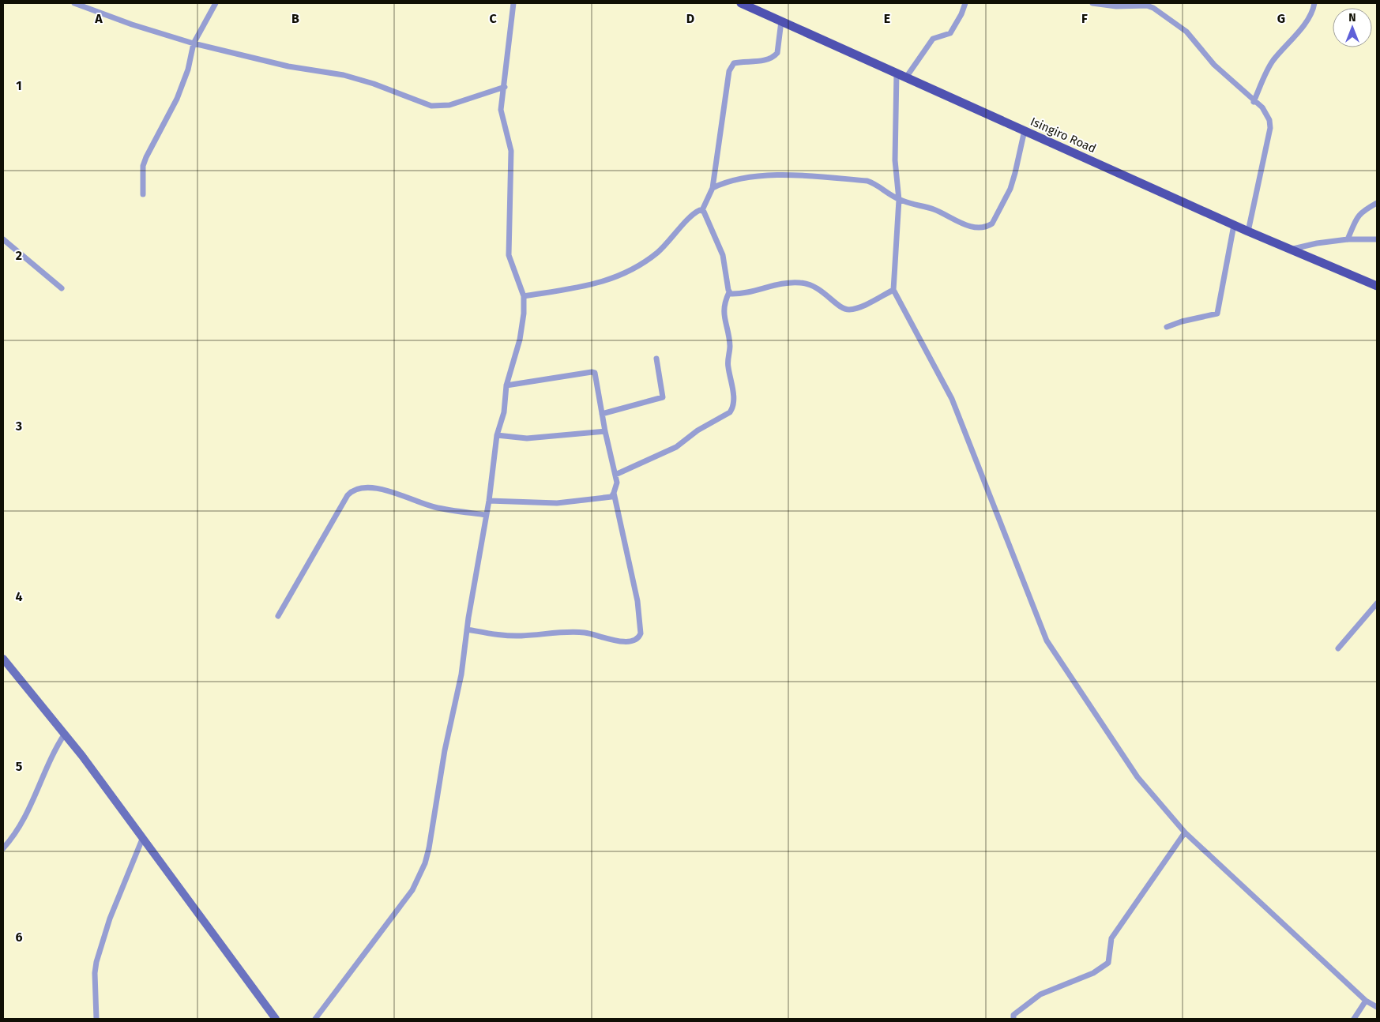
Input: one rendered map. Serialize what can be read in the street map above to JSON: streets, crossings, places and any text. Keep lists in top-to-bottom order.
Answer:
{
  "streets": {
    "main road": ["Isingiro Road"]
  },
  "north": "top",
  "grid": {
    "columns": [
      "A",
      "B",
      "C",
      "D",
      "E",
      "F",
      "G"
    ],
    "rows": [
      "1",
      "2",
      "3",
      "4",
      "5",
      "6"
    ]
  }
}
